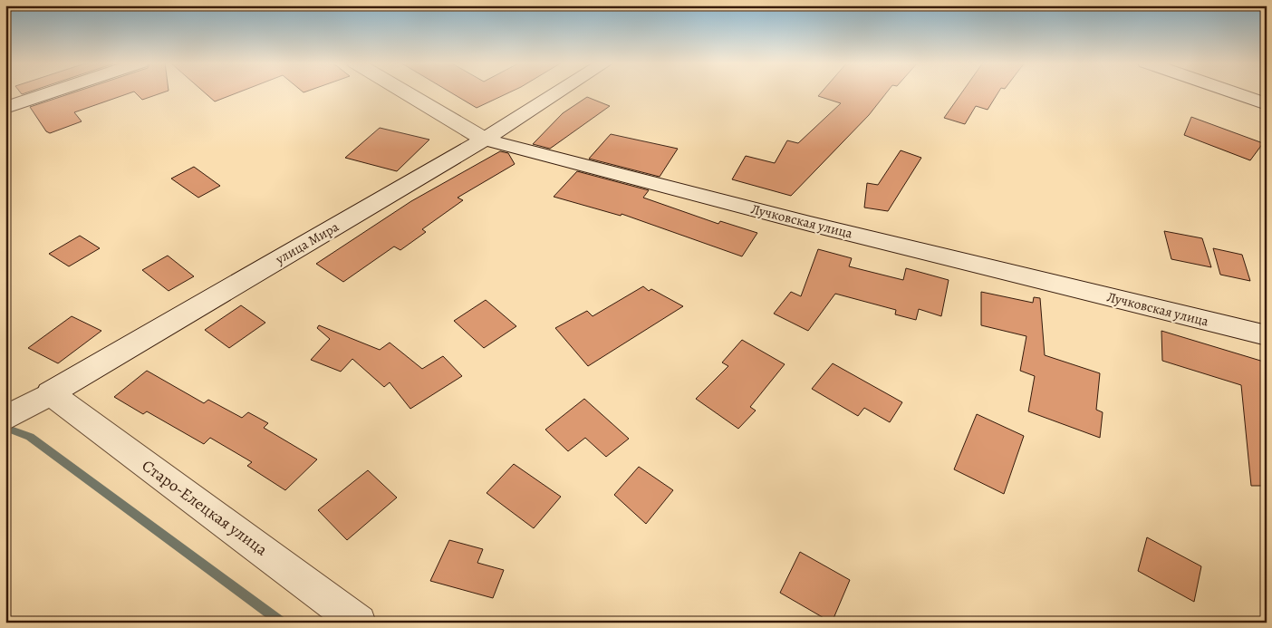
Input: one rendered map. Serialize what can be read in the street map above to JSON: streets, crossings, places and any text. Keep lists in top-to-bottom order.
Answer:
{
  "streets": {
    "street": ["Лучковская улица", "улица Мира", "Старо-Елецкая улица"]
  },
  "crossings": [
    ["Лучковская улица", "улица Мира"],
    ["улица Мира", "Старо-Елецкая улица"]
  ]
}
